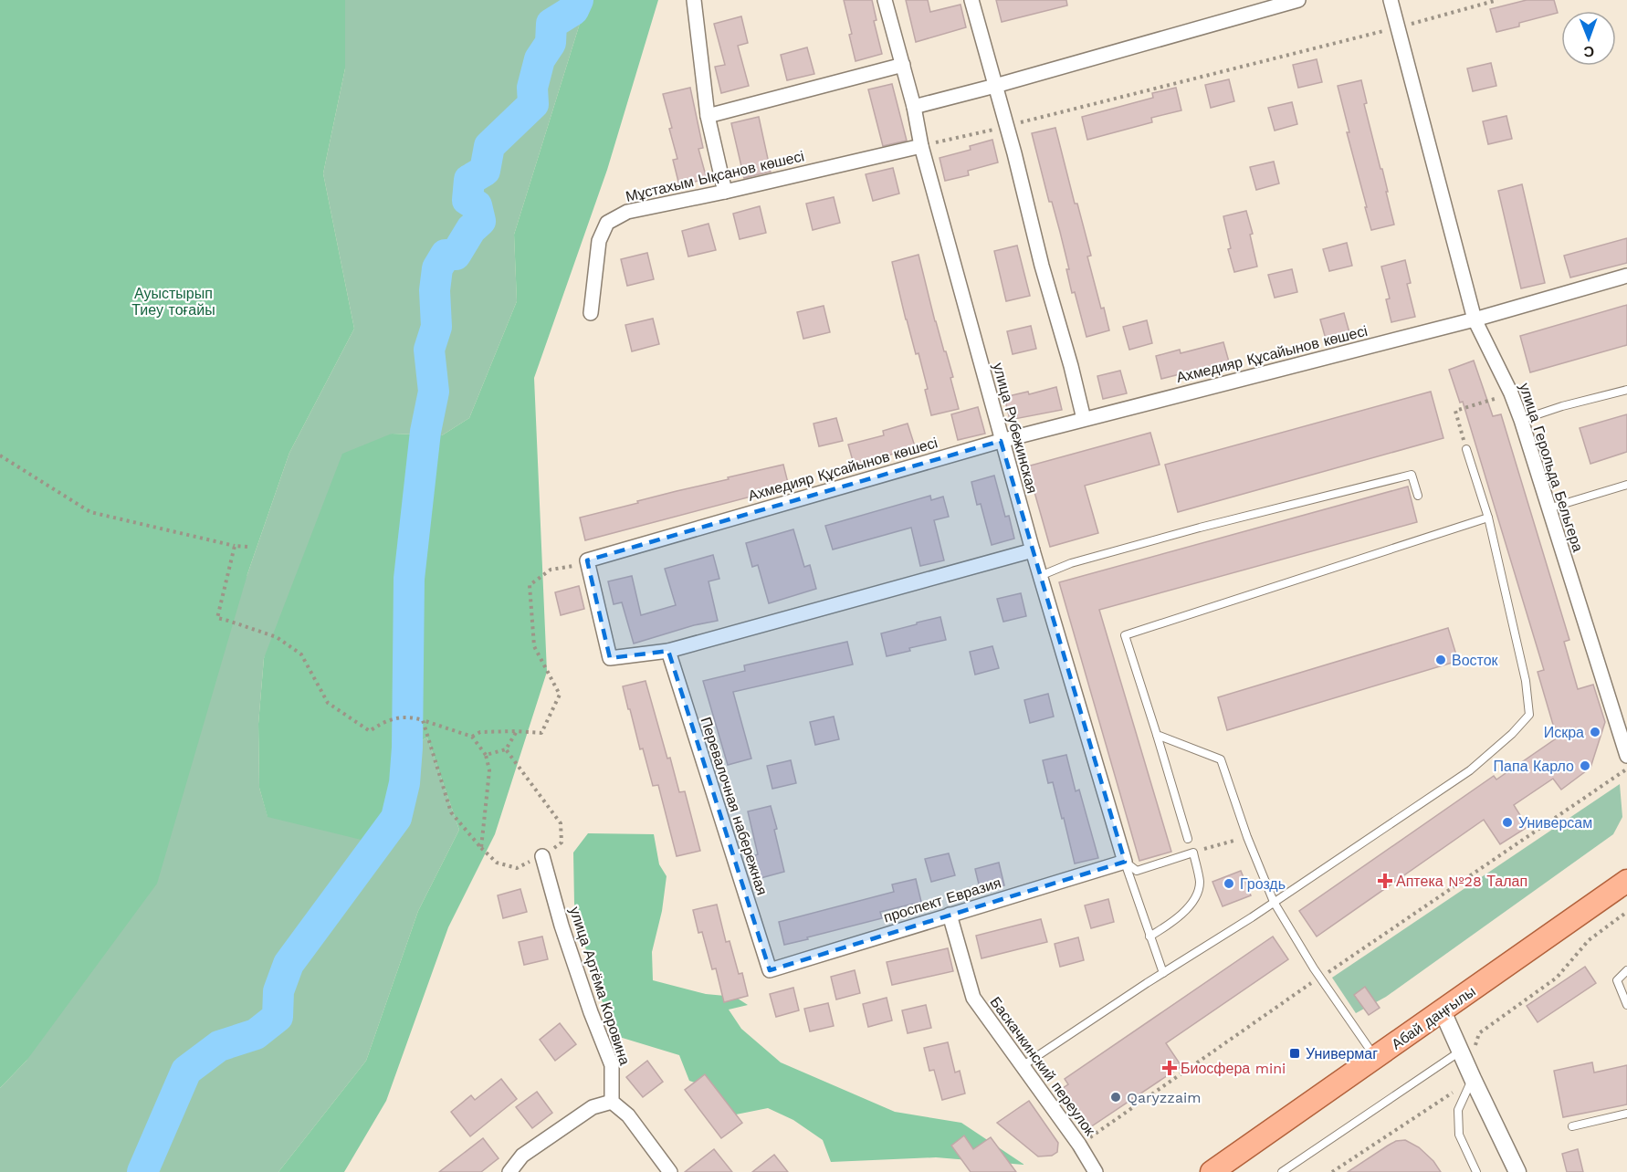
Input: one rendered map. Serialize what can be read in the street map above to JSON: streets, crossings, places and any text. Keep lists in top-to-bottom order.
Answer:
{
  "streets": {
    "main road": ["Абай даңғылы"],
    "street": [
      "Мұстахым Ықсанов көшесі",
      "Ахмедияр Құсайынов көшесі",
      "улица Рубежинская",
      "улица Герольда Бельгера",
      "Перевалочная набережная",
      "проспект Евразия",
      "улица Артёма Коровина",
      "Баскачкинский переулок"
    ]
  },
  "crossings": [
    ["Мұстахым Ықсанов көшесі", "улица Рубежинская"],
    ["Ахмедияр Құсайынов көшесі", "улица Рубежинская"],
    ["Ахмедияр Құсайынов көшесі", "улица Герольда Бельгера"],
    ["улица Рубежинская", "проспект Евразия"],
    ["Перевалочная набережная", "проспект Евразия"],
    ["проспект Евразия", "Баскачкинский переулок"]
  ],
  "parks": ["Ауыстырып Тиеу тоғайы"],
  "places": {
    "other": [
      "Восток",
      "Искра",
      "Папа Карло",
      "Универсам",
      "Гроздь",
      "Qaryzzaim"
    ],
    "health": ["Аптека №28 Талап", "Биосфера mini"],
    "transit": ["Универмаг"]
  },
  "north": "bottom"
}
